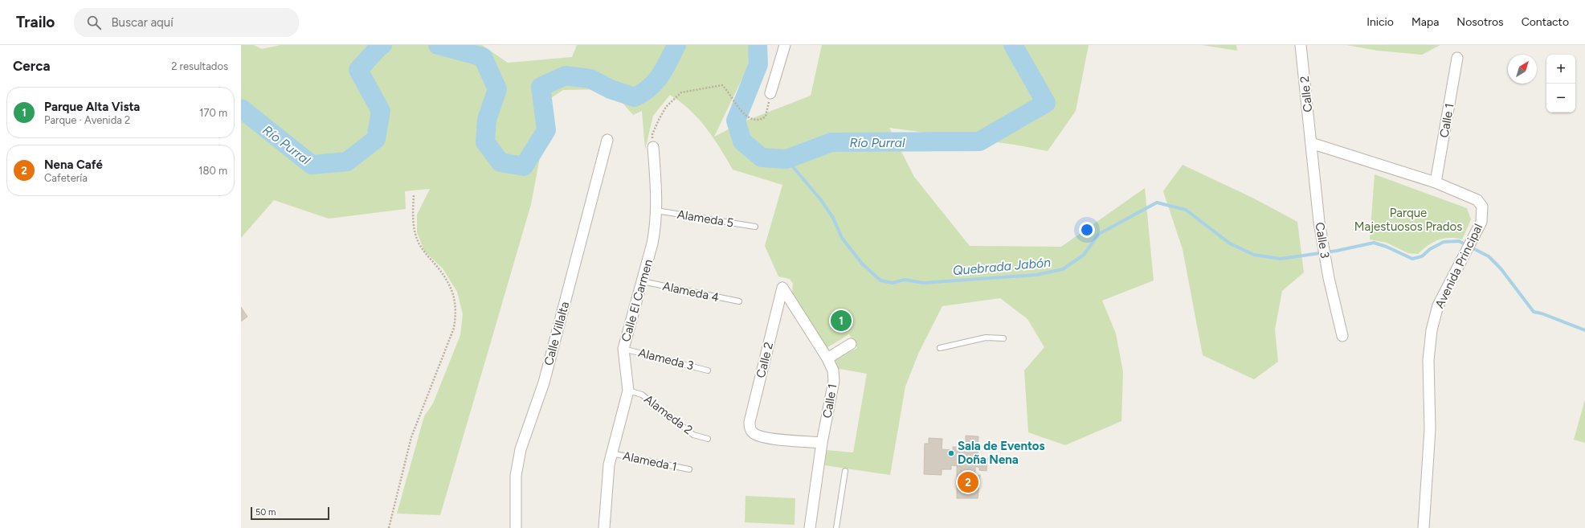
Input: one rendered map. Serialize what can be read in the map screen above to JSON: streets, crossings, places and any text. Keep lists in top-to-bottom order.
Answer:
{
  "streets": {
    "street": [
      "Calle 2",
      "Calle 1",
      "Calle 3",
      "Avenida Principal",
      "Calle El Carmen",
      "Calle Villalta"
    ],
    "lane": [
      "Alameda 5",
      "Alameda 4",
      "Alameda 3",
      "Alameda 2",
      "Alameda 1"
    ]
  },
  "crossings": [
    ["Calle 2", "Calle 1"],
    ["Calle 2", "Calle 3"],
    ["Calle 2", "Avenida Principal"],
    ["Calle 1", "Avenida Principal"],
    ["Alameda 5", "Calle El Carmen"],
    ["Calle 3", "Avenida Principal"],
    ["Alameda 4", "Calle El Carmen"],
    ["Calle El Carmen", "Alameda 3"],
    ["Calle El Carmen", "Alameda 2"],
    ["Calle El Carmen", "Alameda 1"]
  ],
  "water": ["Río Purral", "Quebrada Jabón"],
  "parks": ["Parque Majestuosos Prados"],
  "places": ["Sala de Eventos Doña Nena"],
  "scale_bar": "50 m",
  "north": "top right",
  "page": {
    "header": "Trailo",
    "search": "Buscar aquí",
    "nav": [
      "Inicio",
      "Mapa",
      "Nosotros",
      "Contacto"
    ],
    "heading": ["Cerca", "2 resultados"],
    "map_buttons": ["+", "−"],
    "list": [
      {
        "mark": "1",
        "name": "Parque Alta Vista",
        "note": "Parque · Avenida 2",
        "value": "170 m"
      },
      {
        "mark": "2",
        "name": "Nena Café",
        "note": "Cafetería",
        "value": "180 m"
      }
    ],
    "pins": ["1", "2"],
    "scale": "50 m"
  }
}
